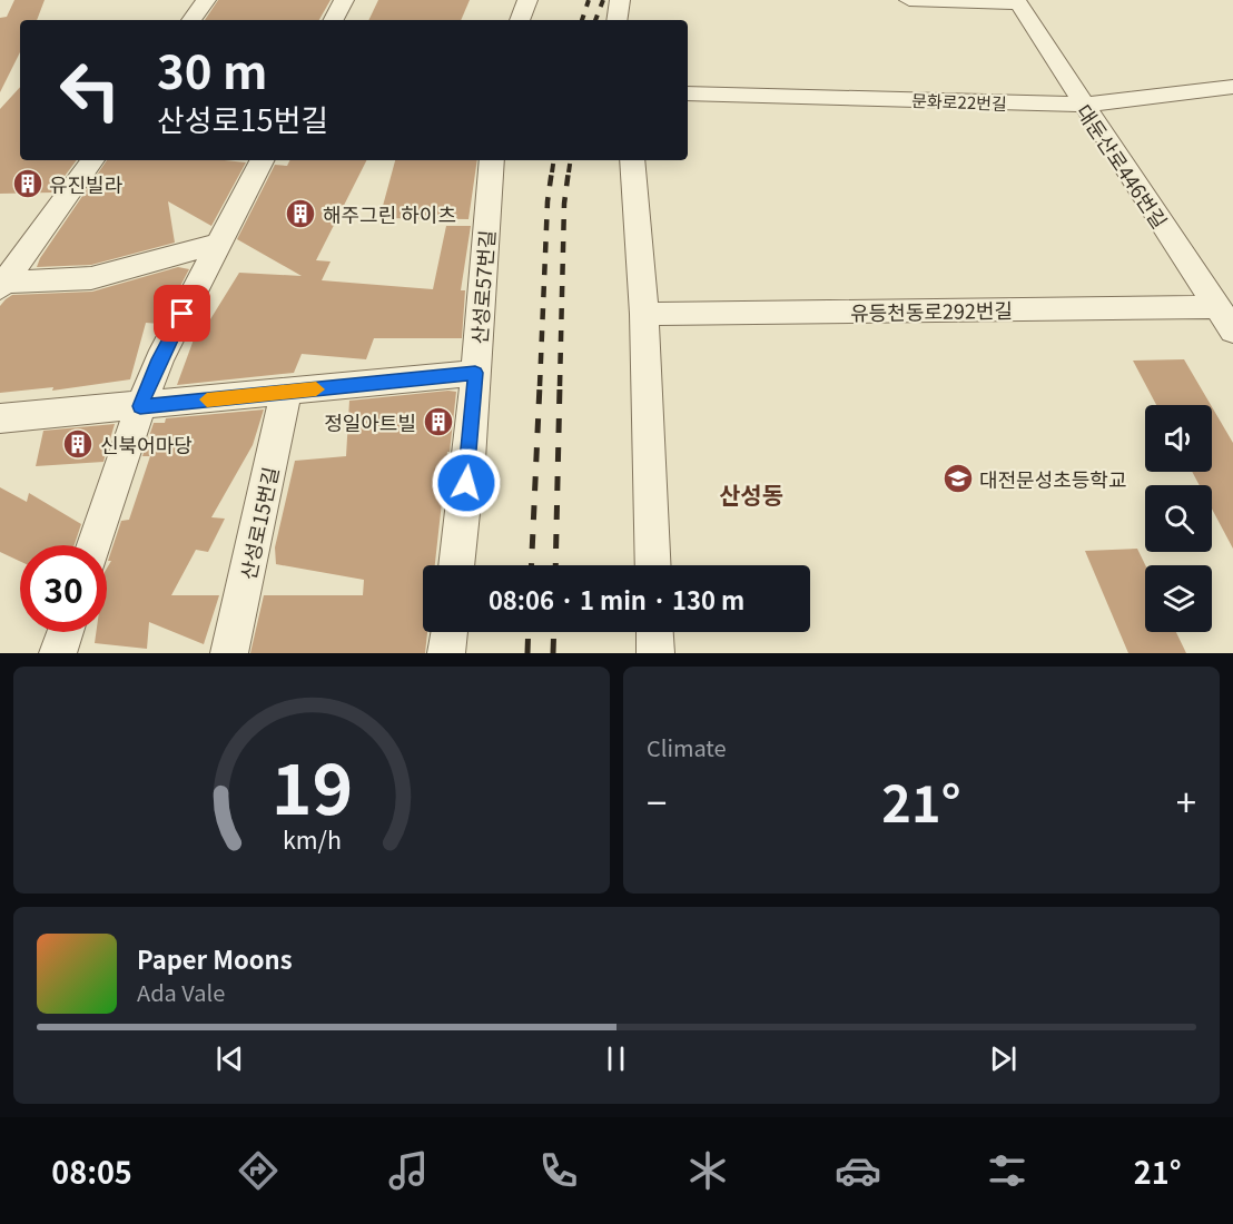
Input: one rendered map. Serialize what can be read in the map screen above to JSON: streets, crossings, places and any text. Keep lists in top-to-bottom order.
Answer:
{
  "streets": {
    "street": [
      "문화로22번길",
      "대둔산로446번길",
      "산성로57번길",
      "유등천동로292번길",
      "산성로15번길"
    ]
  },
  "crossings": [
    ["문화로22번길", "대둔산로446번길"],
    ["대둔산로446번길", "유등천동로292번길"]
  ],
  "districts": ["산성동"],
  "places": {
    "building": [
      "유진빌라",
      "해주그린 하이츠",
      "정일아트빌",
      "신북어마당"
    ],
    "school or university": ["대전문성초등학교"]
  },
  "page": {
    "turn": ["30 m", "산성로15번길"],
    "limit": "30",
    "trip": "08:06 · 1 min · 130 m",
    "tile": "Climate",
    "heat": ["−", "21°", "+"],
    "song": ["Paper Moons", "Ada Vale"],
    "tabs": ["08:05", "21°"],
    "gauge": ["19", "km/h"]
  }
}
